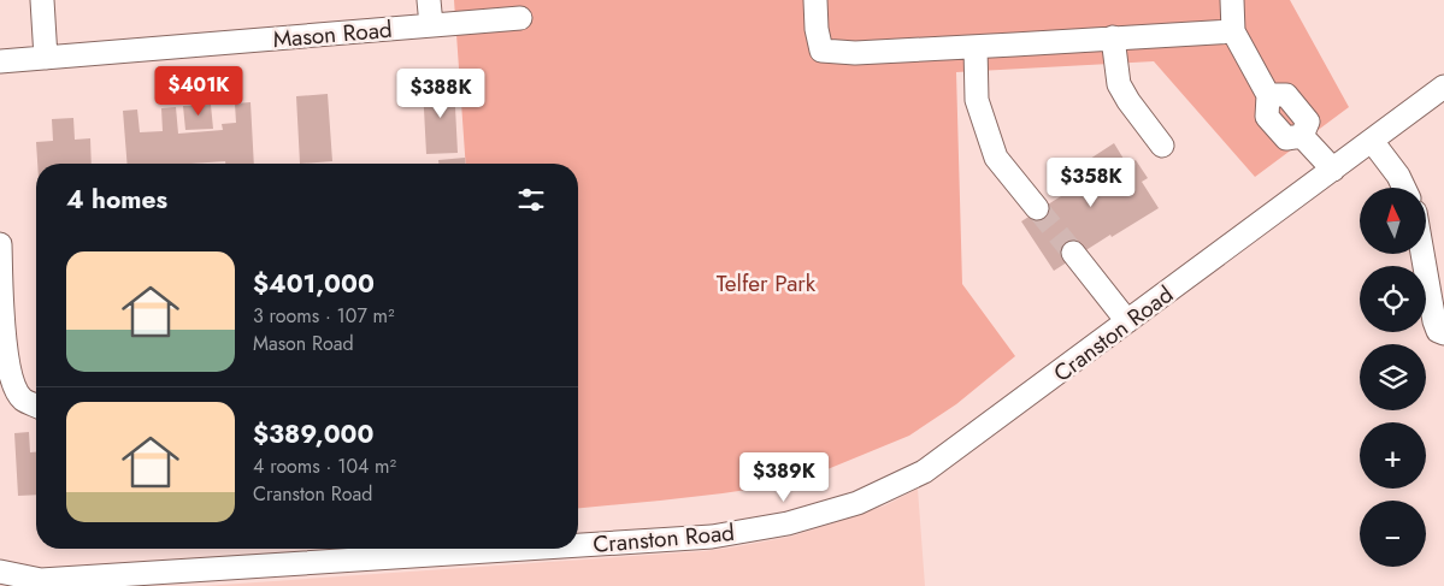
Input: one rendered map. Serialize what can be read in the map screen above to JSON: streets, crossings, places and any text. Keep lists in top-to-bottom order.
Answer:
{
  "streets": {
    "street": ["Mason Road", "Cranston Road"]
  },
  "parks": ["Telfer Park"],
  "north": "top",
  "page": {
    "price": [
      "$401K",
      "$388K",
      "$358K",
      "$389K"
    ],
    "heading": "4 homes",
    "map_buttons": ["+", "−"],
    "list": [
      {
        "name": "$401,000",
        "note": "3 rooms · 107 m² · Mason Road"
      },
      {
        "name": "$389,000",
        "note": "4 rooms · 104 m² · Cranston Road"
      }
    ]
  }
}
